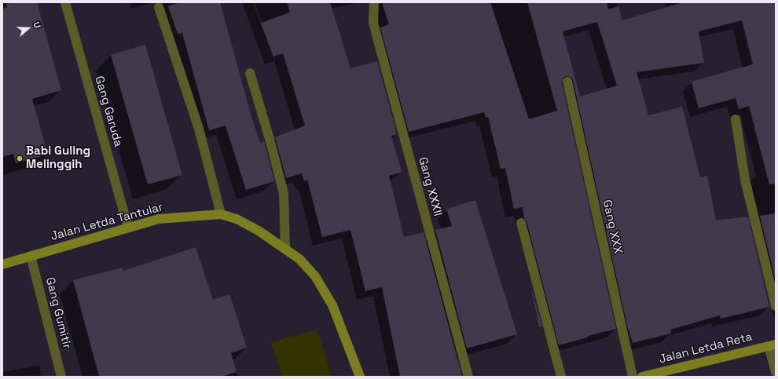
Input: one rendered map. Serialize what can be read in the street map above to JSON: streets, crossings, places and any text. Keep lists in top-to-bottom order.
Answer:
{
  "streets": {
    "main road": ["Jalan Letda Tantular", "Jalan Letda Reta"],
    "street": [
      "Gang Garuda",
      "Gang XXXII",
      "Gang XXX",
      "Gang Gumitir"
    ]
  },
  "crossings": [
    ["Gang Garuda", "Jalan Letda Tantular"],
    ["Jalan Letda Tantular", "Gang Gumitir"]
  ],
  "places": ["Babi Guling Melinggih"],
  "north": "right"
}
